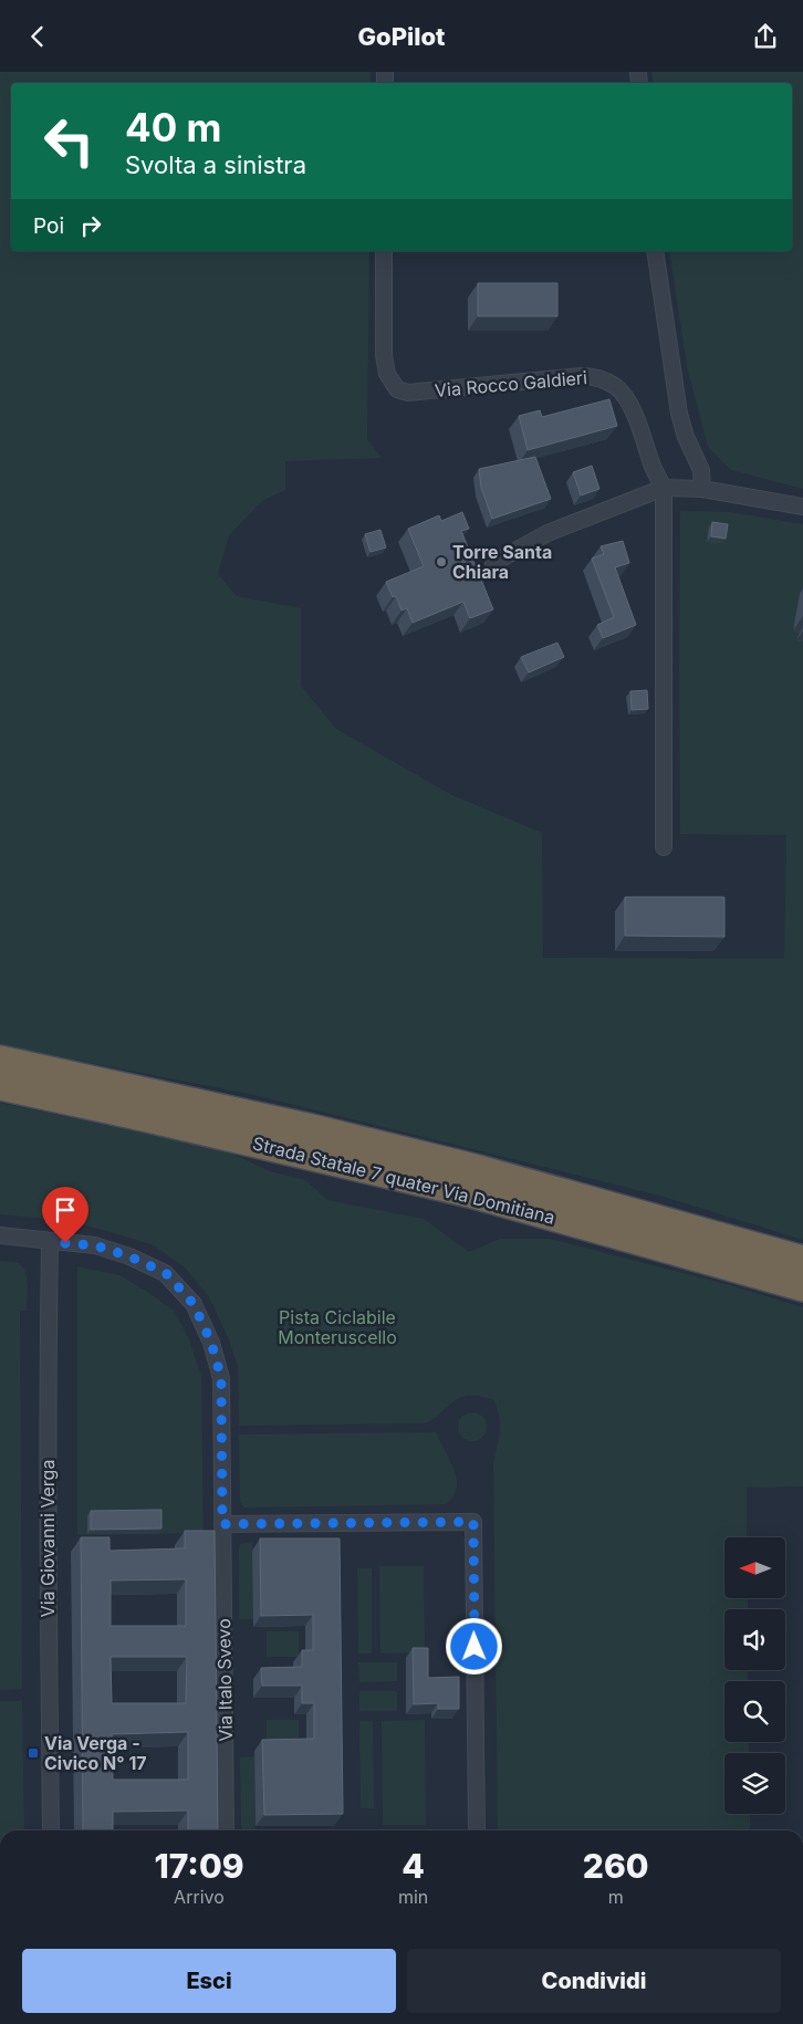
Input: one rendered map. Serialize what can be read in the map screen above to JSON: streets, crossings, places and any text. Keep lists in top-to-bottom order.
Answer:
{
  "streets": {
    "highway": ["Strada Statale 7 quater Via Domitiana"],
    "street": ["Via Rocco Galdieri", "Via Giovanni Verga", "Via Italo Svevo"]
  },
  "crossings": [
    ["Via Giovanni Verga", "Via Italo Svevo"]
  ],
  "parks": ["Pista Ciclabile Monteruscello"],
  "places": {
    "other": ["Torre Santa Chiara"],
    "transit": ["Via Verga - Civico N° 17"]
  },
  "north": "left",
  "page": {
    "header": "GoPilot",
    "turn": ["40 m", "Svolta a sinistra"],
    "then": "Poi",
    "eta": [
      "17:09",
      "Arrivo",
      "4",
      "min",
      "260",
      "m"
    ],
    "buttons": ["Esci", "Condividi"]
  }
}
